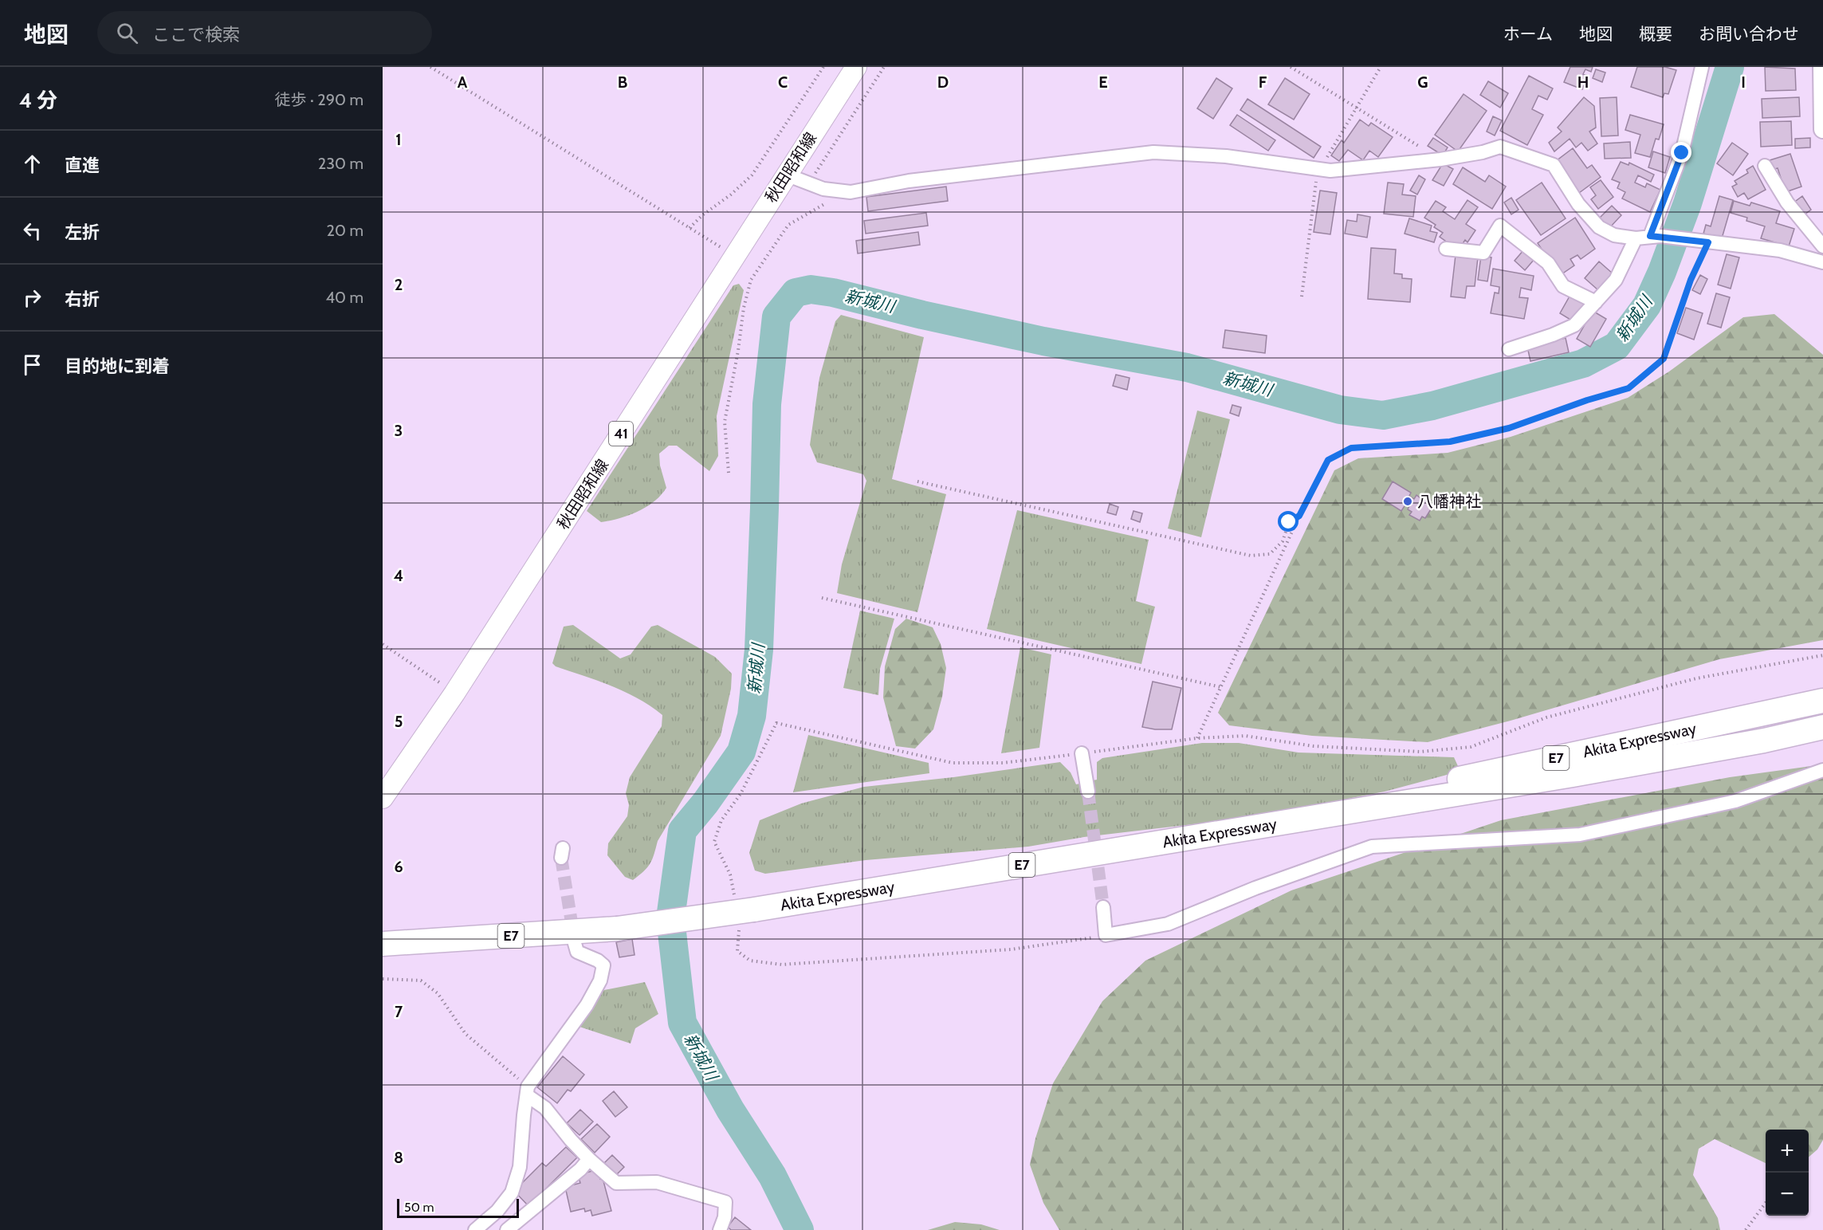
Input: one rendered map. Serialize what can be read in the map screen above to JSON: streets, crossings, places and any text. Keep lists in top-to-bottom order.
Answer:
{
  "streets": {
    "highway": ["Akita Expressway", "E7"],
    "main road": ["秋田昭和線", "41"]
  },
  "water": ["新城川"],
  "places": ["八幡神社"],
  "scale_bar": "50 m",
  "page": {
    "header": "地図",
    "search": "ここで検索",
    "nav": [
      "ホーム",
      "地図",
      "概要",
      "お問い合わせ"
    ],
    "heading": ["4 分", "徒歩 · 290 m"],
    "list": [
      ["直進", "230 m"],
      ["左折", "20 m"],
      ["右折", "40 m"],
      "目的地に到着"
    ],
    "map_buttons": ["+", "−"],
    "scale": "50 m"
  },
  "grid": {
    "columns": [
      "A",
      "B",
      "C",
      "D",
      "E",
      "F",
      "G",
      "H",
      "I"
    ],
    "rows": [
      "1",
      "2",
      "3",
      "4",
      "5",
      "6",
      "7",
      "8"
    ]
  }
}
